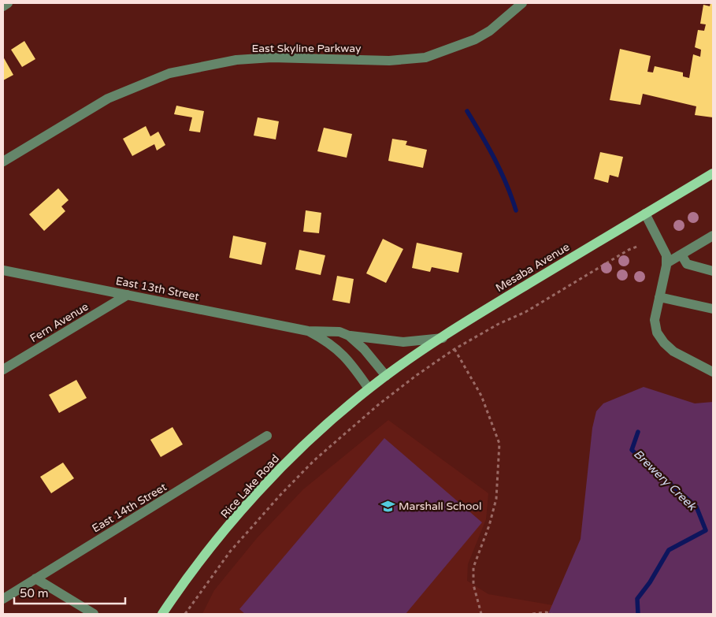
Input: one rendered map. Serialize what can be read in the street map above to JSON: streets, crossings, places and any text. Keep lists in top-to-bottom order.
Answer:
{
  "streets": {
    "main road": ["Mesaba Avenue", "Rice Lake Road"],
    "street": [
      "East Skyline Parkway",
      "East 13th Street",
      "Fern Avenue",
      "East 14th Street"
    ]
  },
  "crossings": [
    ["Mesaba Avenue", "East 13th Street"],
    ["Mesaba Avenue", "Rice Lake Road"],
    ["East 13th Street", "Fern Avenue"],
    ["East 13th Street", "Rice Lake Road"]
  ],
  "water": ["Brewery Creek"],
  "places": {
    "school or university": ["Marshall School"]
  },
  "scale_bar": "50 m"
}
